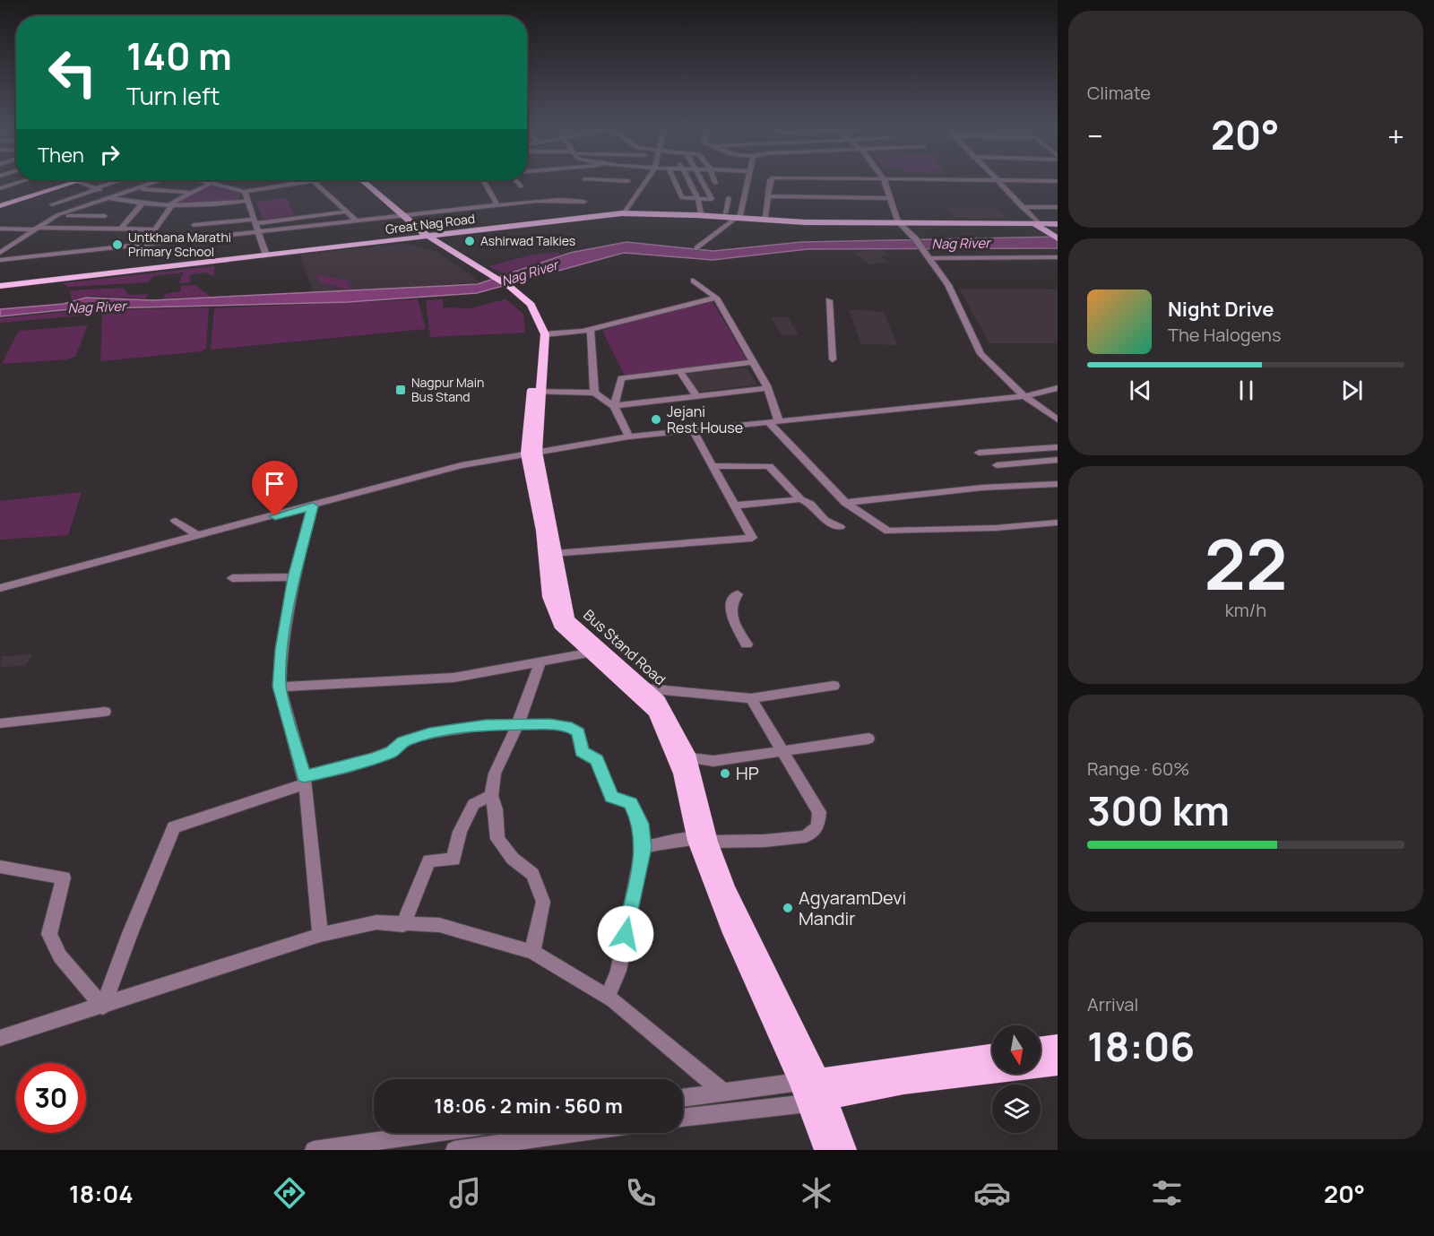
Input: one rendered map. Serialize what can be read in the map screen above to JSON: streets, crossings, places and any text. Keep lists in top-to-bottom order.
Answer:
{
  "streets": {
    "main road": ["Great Nag Road", "Bus Stand Road"]
  },
  "water": ["Nag River"],
  "places": {
    "other": [
      "Ashirwad Talkies",
      "Untkhana Marathi Primary School",
      "Jejani Rest House",
      "HP",
      "AgyaramDevi Mandir"
    ],
    "transit": ["Nagpur Main Bus Stand"]
  },
  "north": "bottom",
  "page": {
    "tile": [
      "Climate",
      ["22", "km/h"],
      ["Range · 60%", "300 km"],
      ["Arrival", "18:06"]
    ],
    "turn": ["140 m", "Turn left"],
    "heat": ["−", "20°", "+"],
    "then": "Then",
    "song": ["Night Drive", "The Halogens"],
    "limit": "30",
    "trip": "18:06 · 2 min · 560 m",
    "tabs": ["18:04", "20°"]
  }
}
